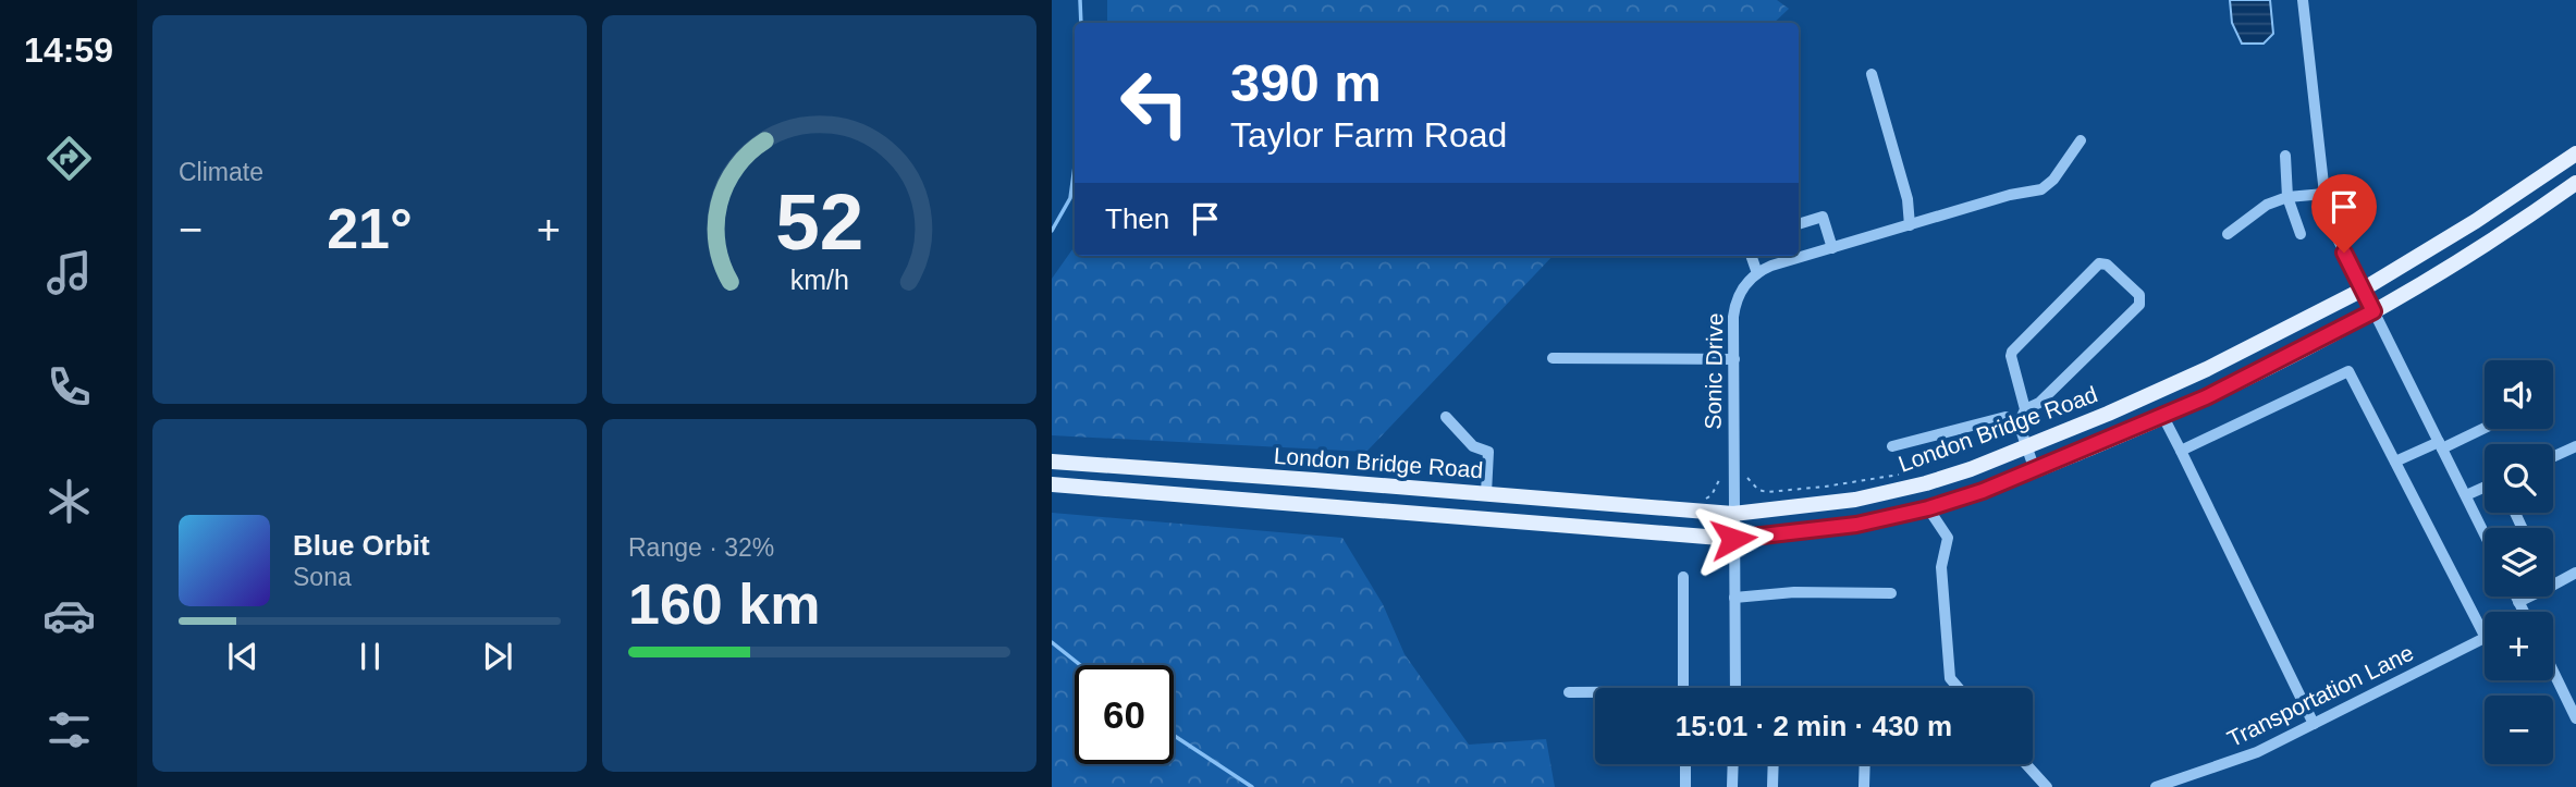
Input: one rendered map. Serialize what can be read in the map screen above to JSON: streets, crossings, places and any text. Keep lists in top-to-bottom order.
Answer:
{
  "streets": {
    "main road": ["London Bridge Road"],
    "street": ["Sonic Drive", "Transportation Lane"]
  },
  "crossings": [
    ["Sonic Drive", "London Bridge Road"]
  ],
  "page": {
    "tabs": "14:59",
    "tile": [
      "Climate",
      ["Range · 32%", "160 km"]
    ],
    "turn": ["390 m", "Taylor Farm Road"],
    "then": "Then",
    "heat": ["−", "21°", "+"],
    "map_buttons": ["+", "−"],
    "song": ["Blue Orbit", "Sona"],
    "limit": "60",
    "trip": "15:01 · 2 min · 430 m",
    "gauge": ["52", "km/h"]
  }
}
